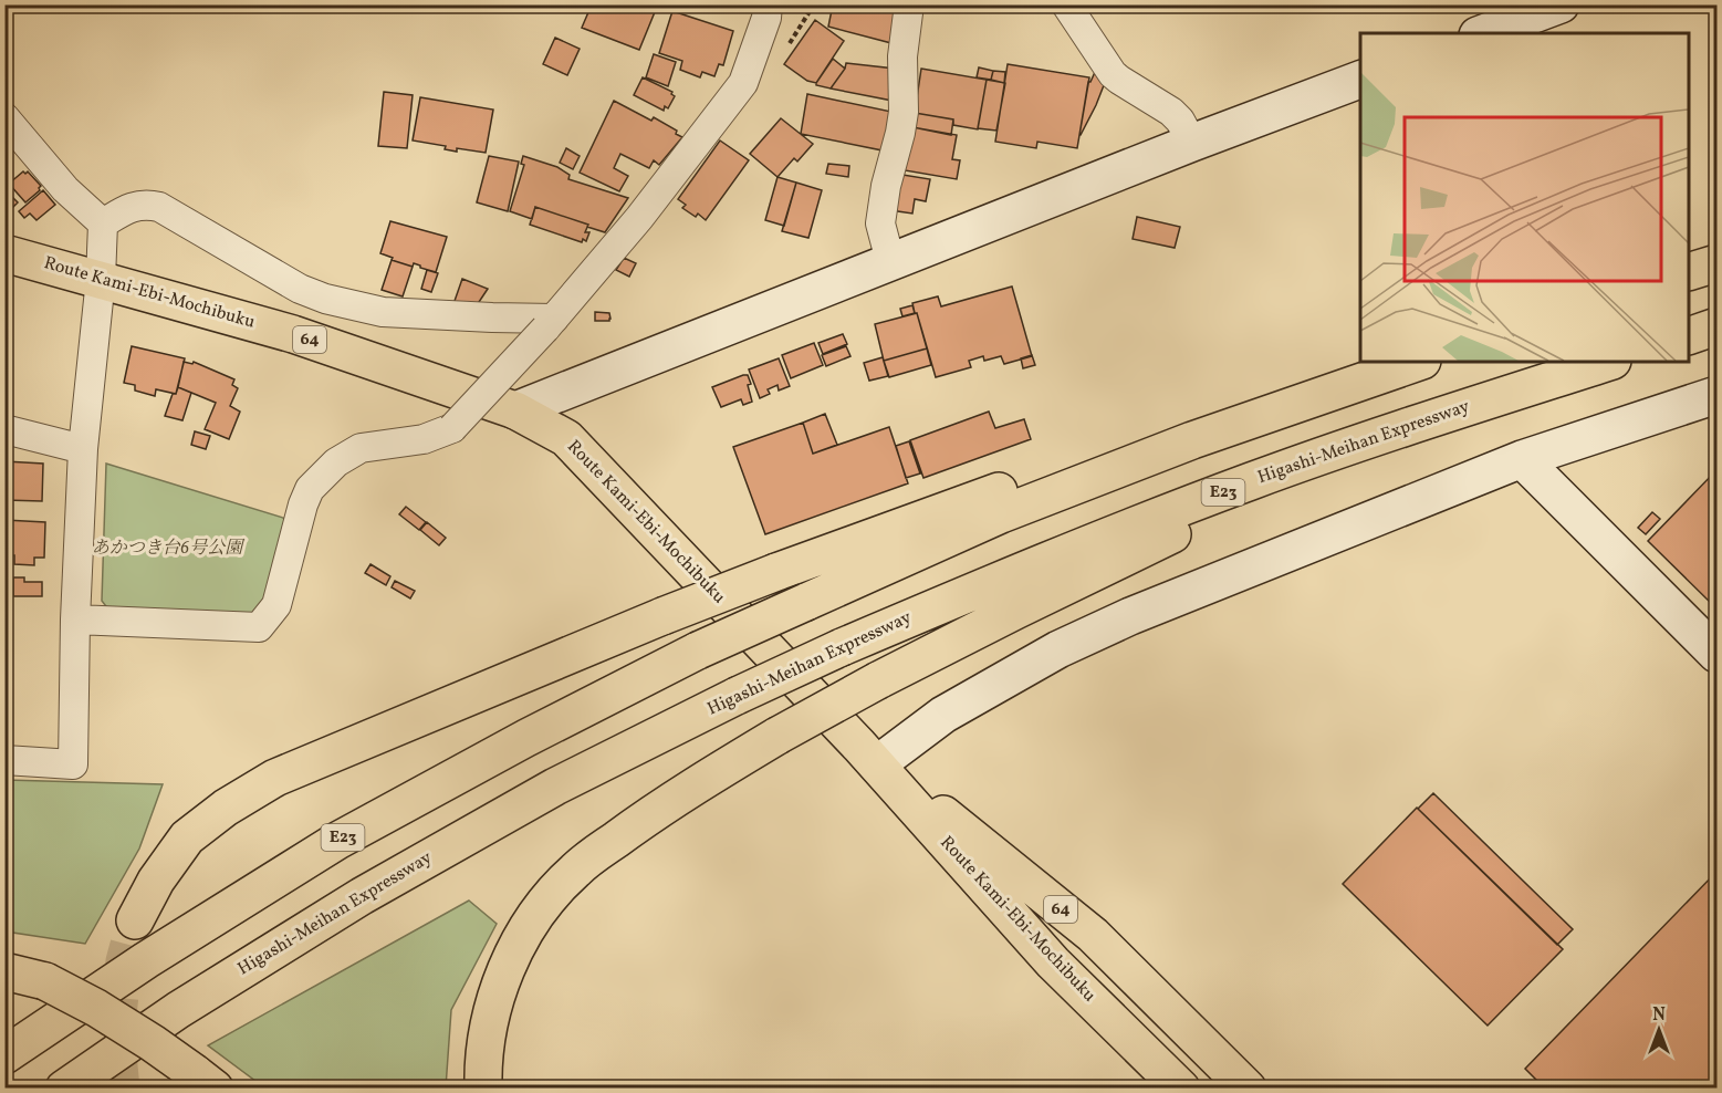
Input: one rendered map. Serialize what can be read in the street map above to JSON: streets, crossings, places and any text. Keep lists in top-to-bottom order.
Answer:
{
  "streets": {
    "main road": [
      "Route Kami-Ebi-Mochibuku",
      "64",
      "Higashi-Meihan Expressway",
      "E23"
    ]
  },
  "parks": ["あかつき台6号公園"],
  "north": "top"
}
